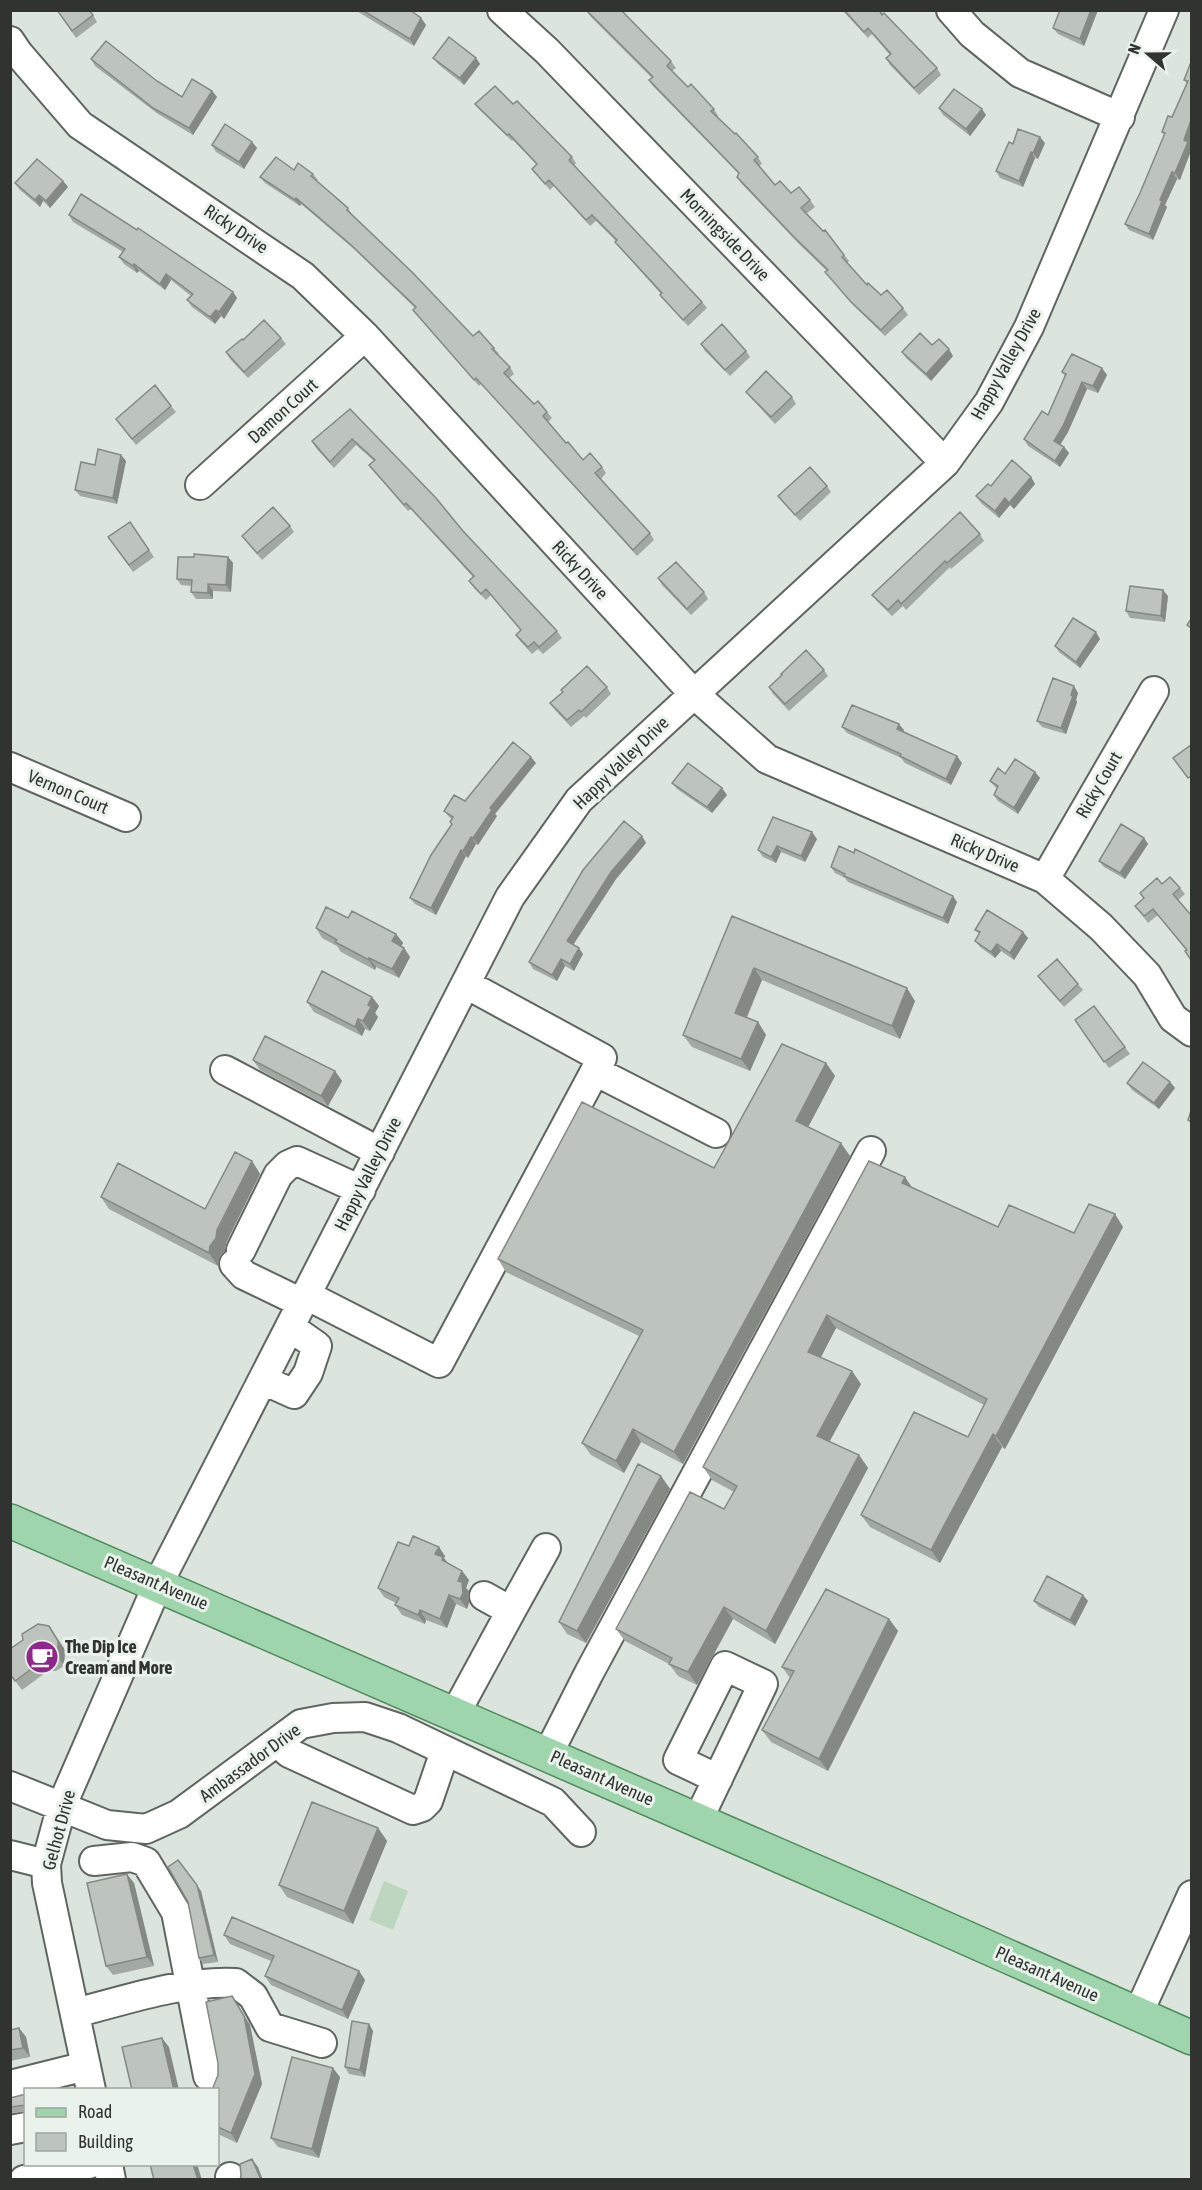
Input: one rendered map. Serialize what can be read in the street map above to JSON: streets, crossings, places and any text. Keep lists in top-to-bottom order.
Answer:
{
  "streets": {
    "main road": ["Pleasant Avenue"],
    "street": [
      "Ricky Drive",
      "Morningside Drive",
      "Happy Valley Drive",
      "Damon Court",
      "Ricky Court",
      "Vernon Court",
      "Ambassador Drive",
      "Gelhot Drive"
    ]
  },
  "crossings": [
    ["Ricky Drive", "Happy Valley Drive"],
    ["Ricky Drive", "Damon Court"],
    ["Ricky Drive", "Ricky Court"],
    ["Morningside Drive", "Happy Valley Drive"],
    ["Happy Valley Drive", "Pleasant Avenue"],
    ["Happy Valley Drive", "Gelhot Drive"],
    ["Pleasant Avenue", "Gelhot Drive"],
    ["Ambassador Drive", "Gelhot Drive"]
  ],
  "places": {
    "cafe": ["The Dip Ice Cream and More"]
  },
  "legend": ["Road", "Building"],
  "north": "left"
}
